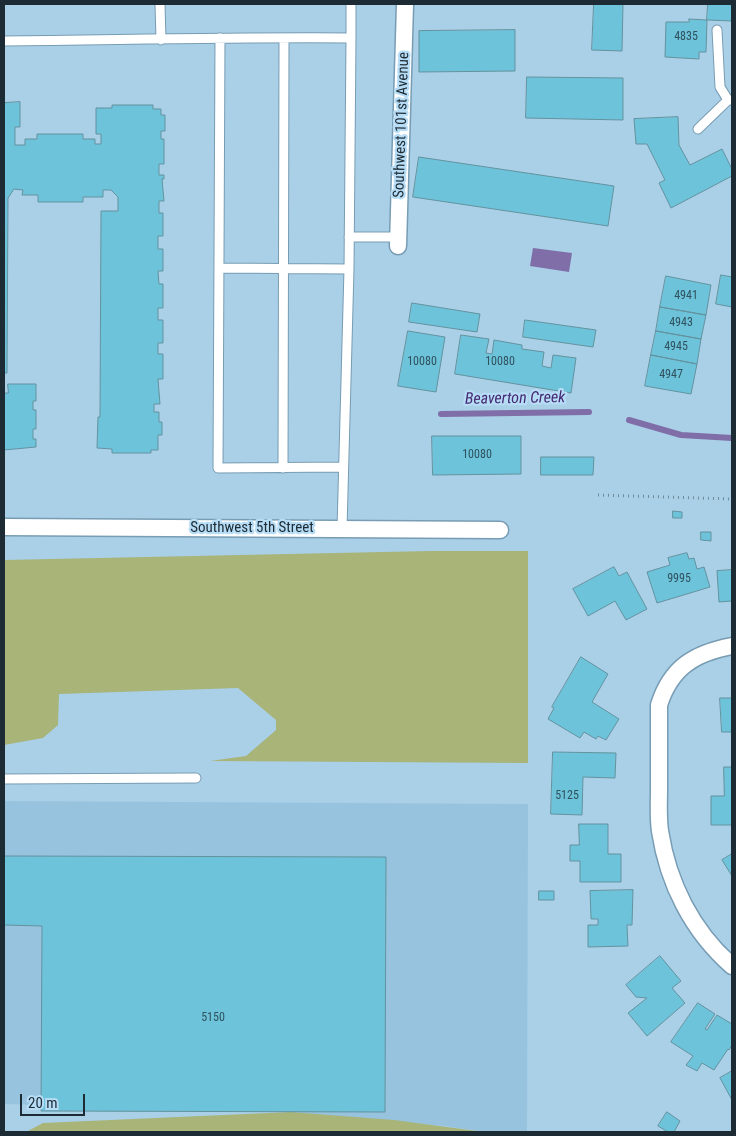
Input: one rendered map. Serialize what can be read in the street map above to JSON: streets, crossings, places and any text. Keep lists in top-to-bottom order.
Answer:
{
  "streets": {
    "street": ["Southwest 101st Avenue", "Southwest 5th Street"]
  },
  "water": ["Beaverton Creek"],
  "house_numbers": [
    "4835",
    "4941",
    "4943",
    "4945",
    "10080",
    "10080",
    "4947",
    "10080",
    "9995",
    "5125",
    "5150"
  ],
  "scale_bar": "20 m"
}
